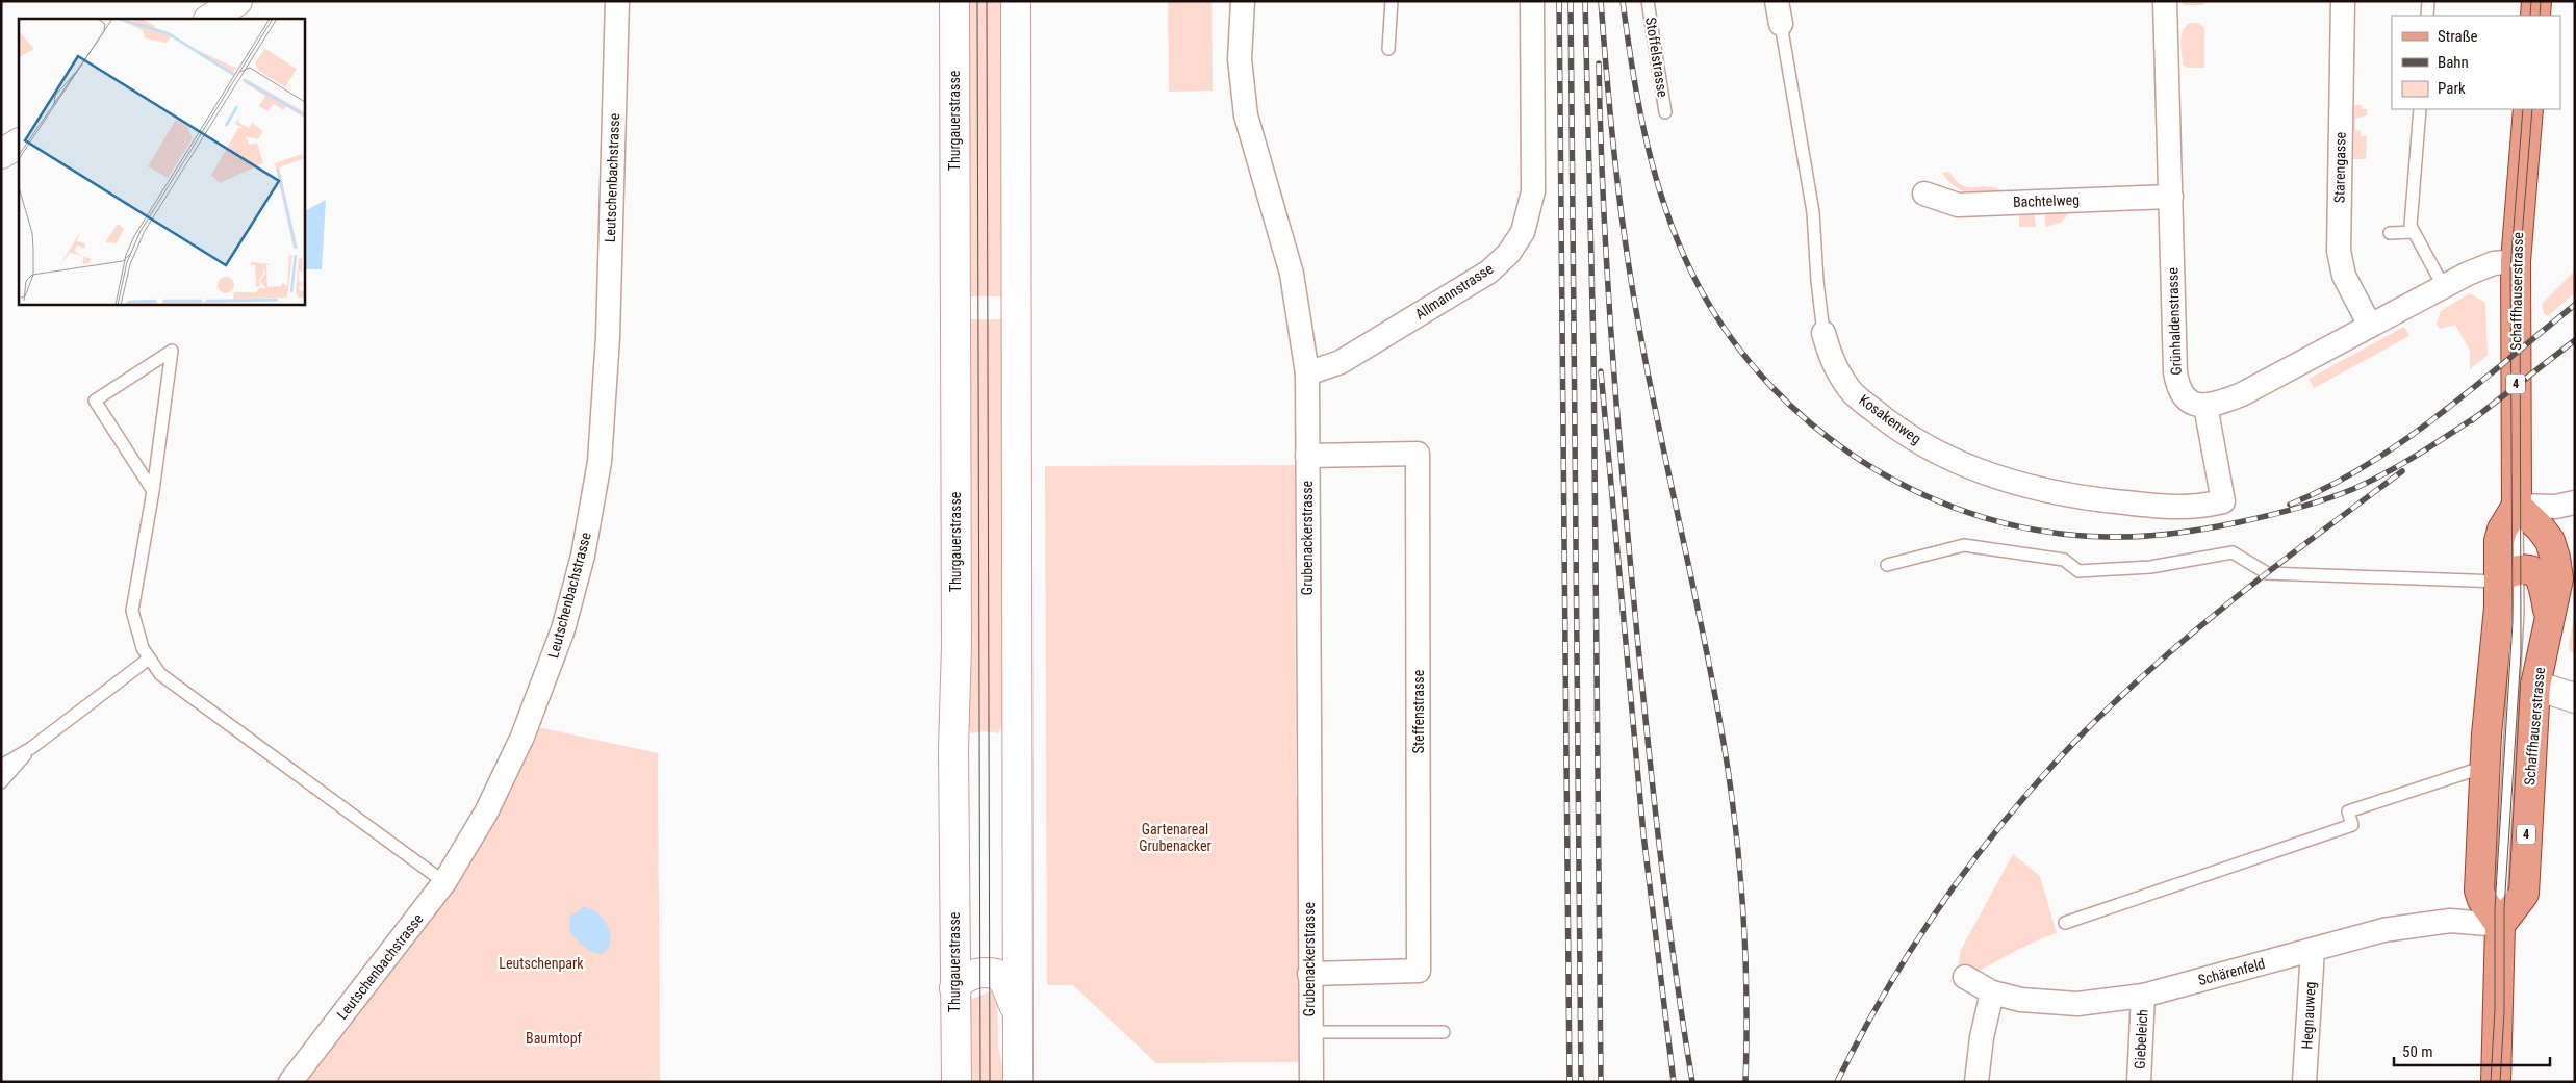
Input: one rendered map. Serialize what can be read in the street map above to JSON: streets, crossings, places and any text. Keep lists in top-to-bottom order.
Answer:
{
  "streets": {
    "main road": ["Thurgauerstrasse", "Schaffhauserstrasse", "4"],
    "street": [
      "Starengasse",
      "Leutschenbachstrasse",
      "Bachtelweg",
      "Allmannstrasse",
      "Grünhaldenstrasse",
      "Kosakenweg",
      "Grubenackerstrasse",
      "Steffenstrasse",
      "Schärenfeld",
      "Hegnauweg",
      "Giebeleich"
    ],
    "lane": ["Stoffelstrasse"]
  },
  "crossings": [
    ["Bachtelweg", "Grünhaldenstrasse"],
    ["Allmannstrasse", "Grubenackerstrasse"],
    ["Schaffhauserstrasse", "Schärenfeld"],
    ["Grünhaldenstrasse", "Kosakenweg"],
    ["Grubenackerstrasse", "Steffenstrasse"],
    ["Schärenfeld", "Hegnauweg"],
    ["Schärenfeld", "Giebeleich"]
  ],
  "parks": ["Gartenareal Grubenacker", "Leutschenpark", "Baumtopf"],
  "legend": ["Straße", "Bahn", "Park"],
  "scale_bar": "50 m"
}
